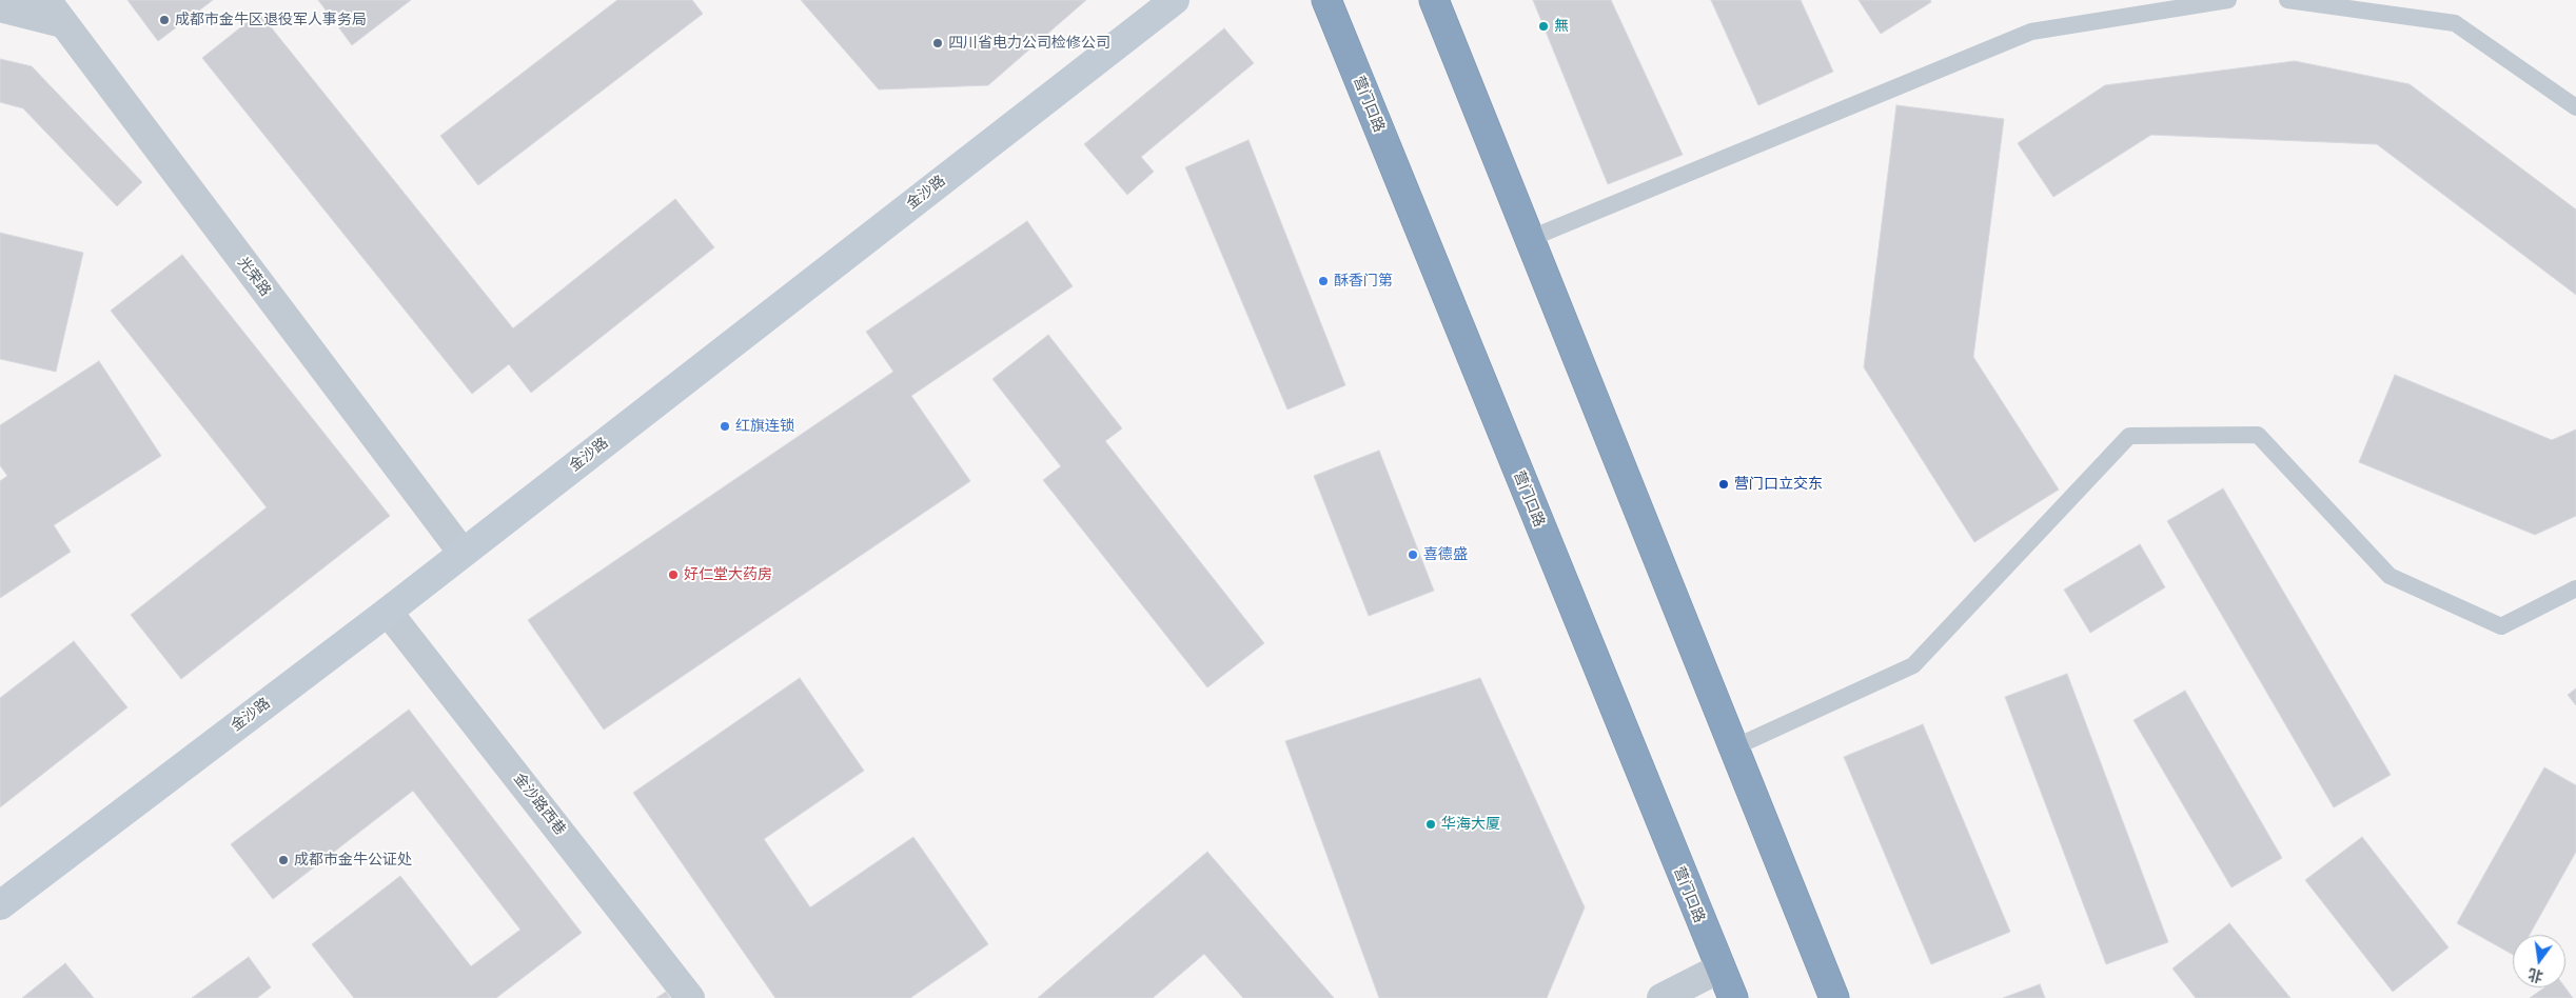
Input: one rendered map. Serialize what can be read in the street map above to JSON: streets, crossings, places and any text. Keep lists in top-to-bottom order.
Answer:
{
  "streets": {
    "highway": ["营门口路"],
    "street": ["金沙路", "光荣路", "金沙路西巷"]
  },
  "crossings": [
    ["金沙路", "光荣路"],
    ["金沙路", "金沙路西巷"]
  ],
  "places": [
    "成都市金牛区退役军人事务局",
    "無",
    "四川省电力公司检修公司",
    "酥香门第",
    "红旗连锁",
    "营门口立交东",
    "喜德盛",
    "好仁堂大药房",
    "华海大厦",
    "成都市金牛公证处"
  ],
  "north": "bottom"
}
